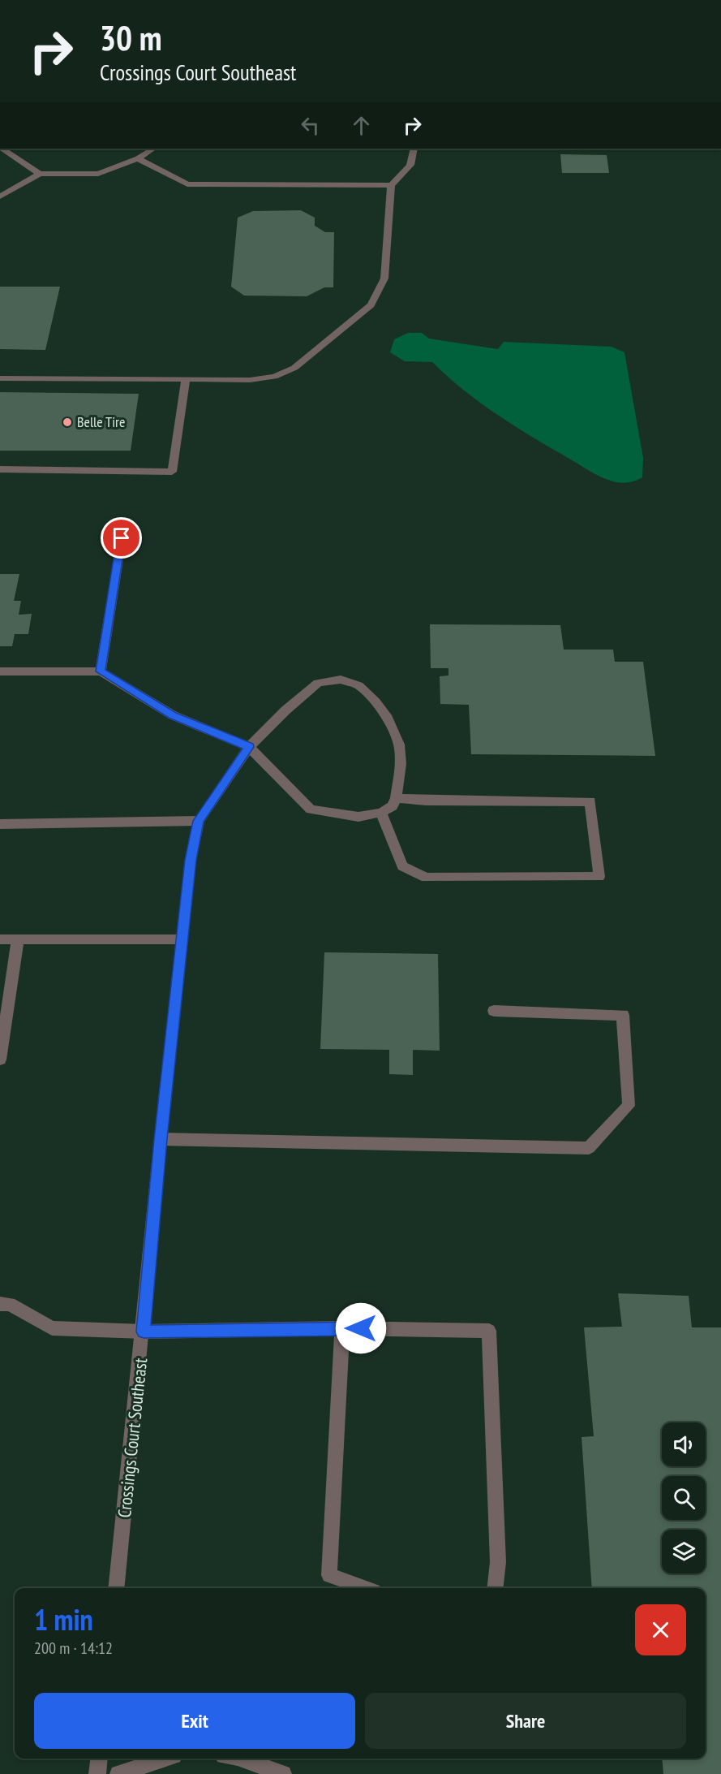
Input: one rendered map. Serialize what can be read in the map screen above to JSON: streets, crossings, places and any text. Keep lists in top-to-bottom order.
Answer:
{
  "streets": {
    "street": ["Crossings Court Southeast"]
  },
  "places": ["Belle Tire"],
  "page": {
    "turn": ["30 m", "Crossings Court Southeast"],
    "heading": ["1 min", "200 m · 14:12"],
    "buttons": ["Exit", "Share"]
  }
}
